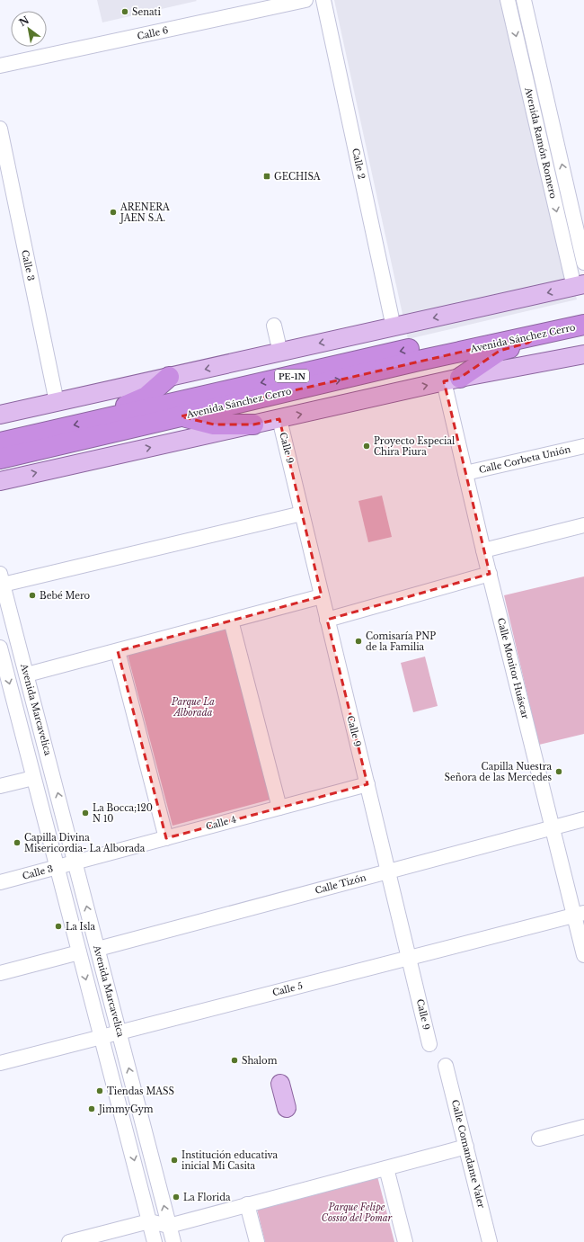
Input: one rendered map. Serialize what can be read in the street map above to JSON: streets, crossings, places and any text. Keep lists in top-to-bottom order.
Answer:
{
  "streets": {
    "highway": ["Avenida Sánchez Cerro", "PE-1N"],
    "street": [
      "Calle 6",
      "Avenida Ramón Romero",
      "Calle 2",
      "Calle 3",
      "Calle 9",
      "Calle Corbeta Unión",
      "Calle Monitor Huáscar",
      "Avenida Marcavelica",
      "Calle 4",
      "Calle Tizón",
      "Calle 5",
      "Calle Comandante Valer"
    ]
  },
  "crossings": [
    ["Calle 3", "Avenida Marcavelica"],
    ["Calle 3", "Calle 4"],
    ["Calle 9", "Calle 4"],
    ["Calle 9", "Calle Tizón"],
    ["Calle 9", "Calle 5"],
    ["Calle Corbeta Unión", "Calle Monitor Huáscar"],
    ["Calle Monitor Huáscar", "Calle Tizón"],
    ["Calle Monitor Huáscar", "Calle 5"],
    ["Avenida Marcavelica", "Calle 4"],
    ["Avenida Marcavelica", "Calle Tizón"],
    ["Avenida Marcavelica", "Calle 5"]
  ],
  "parks": ["Parque La Alborada", "Parque Felipe Cossío del Pomar"],
  "places": {
    "other": [
      "Senati",
      "ARENERA JAEN S.A.",
      "Proyecto Especial Chira Piura",
      "Bebé Mero",
      "Comisaría PNP de la Familia",
      "Capilla Nuestra Señora de las Mercedes",
      "La Bocca;120 N 10",
      "Capilla Divina Misericordia- La Alborada",
      "La Isla",
      "Shalom",
      "Tiendas MASS",
      "JimmyGym",
      "Institución educativa inicial Mi Casita",
      "La Florida"
    ],
    "transit": ["GECHISA"]
  },
  "north": "top left"
}
